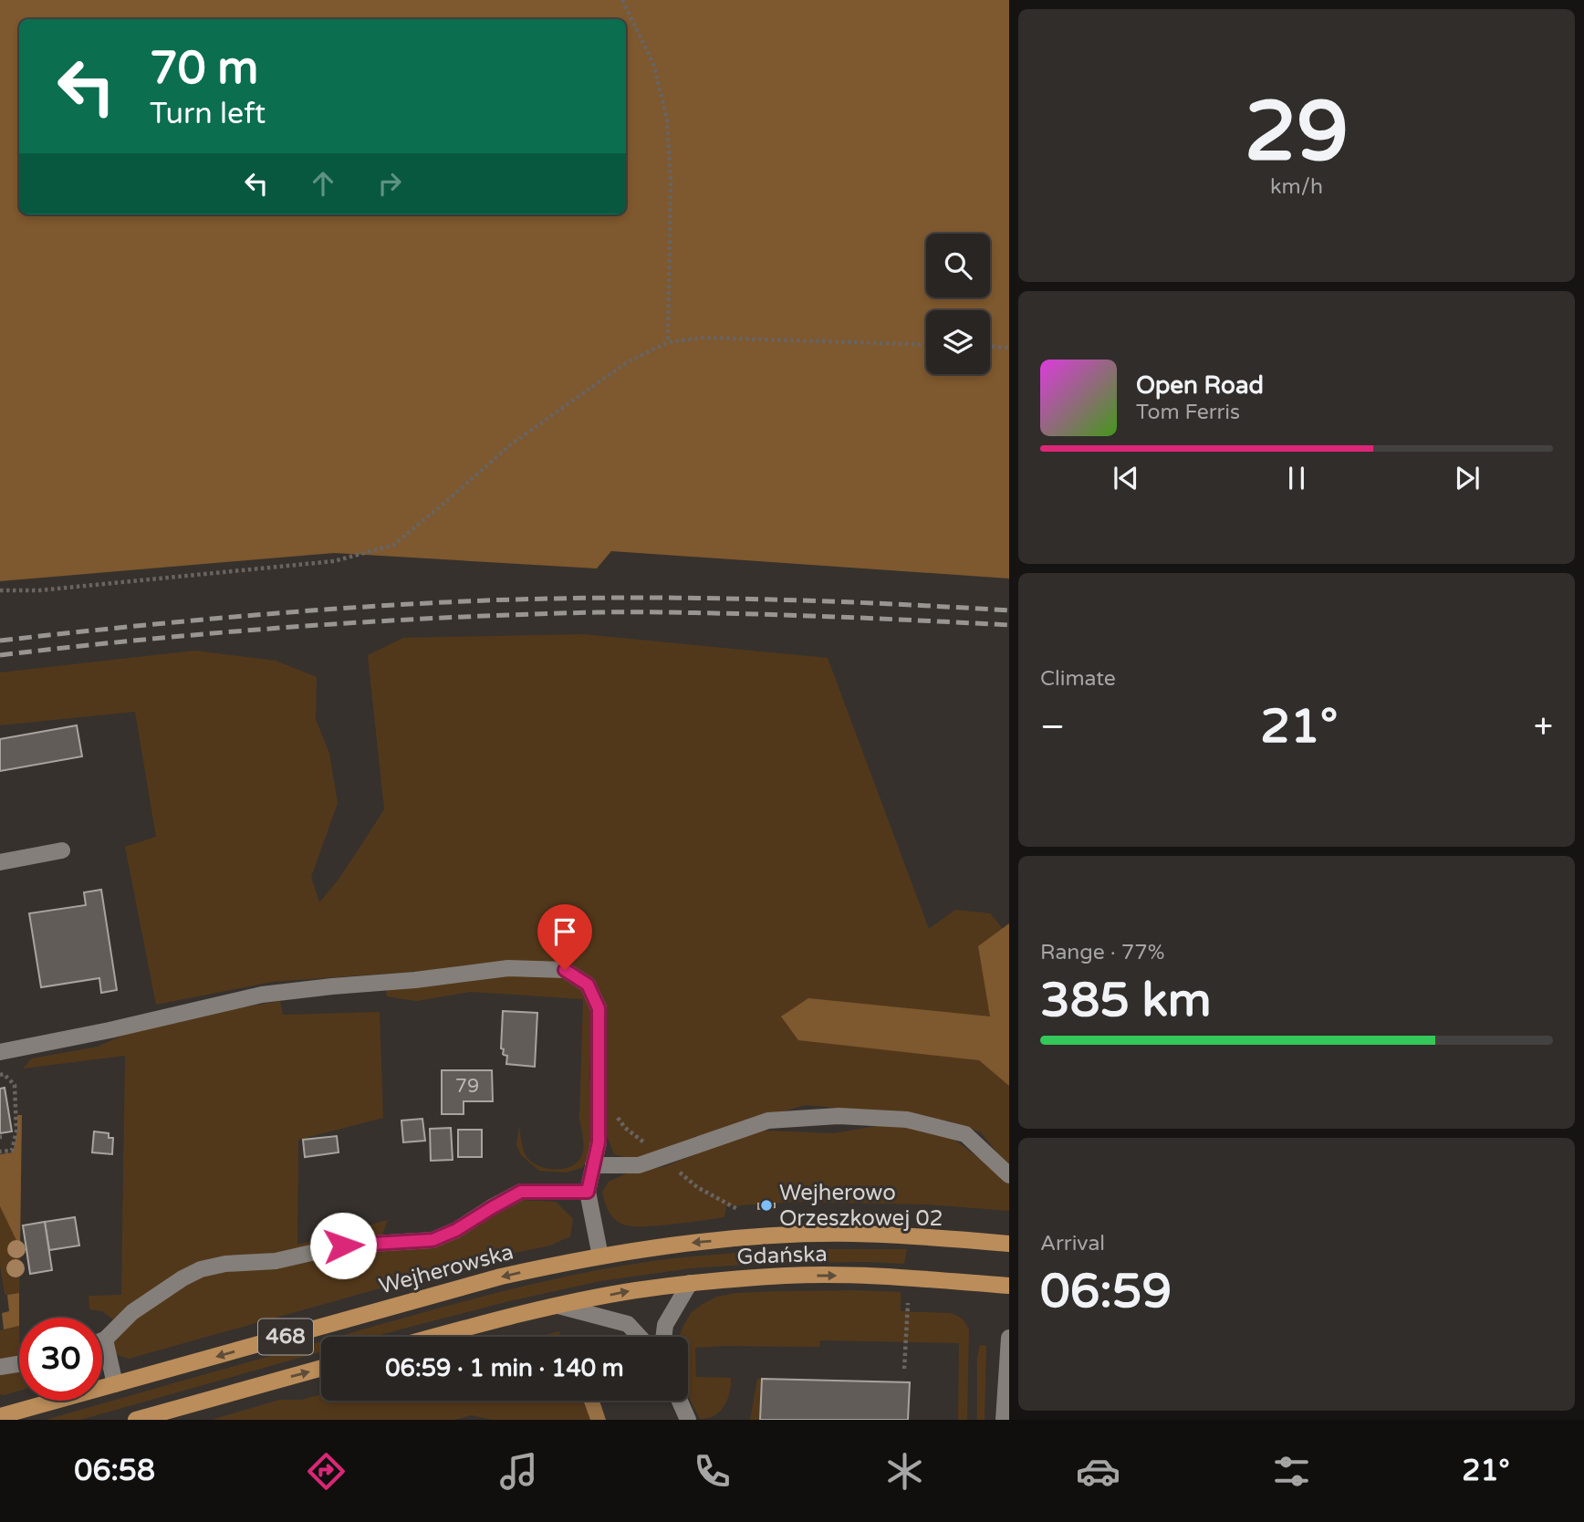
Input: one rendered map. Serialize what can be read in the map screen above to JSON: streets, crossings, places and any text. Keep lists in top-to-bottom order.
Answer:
{
  "streets": {
    "main road": ["Gdańska", "Wejherowska", "468"]
  },
  "crossings": [
    ["Gdańska", "Wejherowska"]
  ],
  "places": ["Wejherowo Orzeszkowej 02"],
  "house_numbers": ["79"],
  "page": {
    "tile": [
      ["29", "km/h"],
      "Climate",
      ["Range · 77%", "385 km"],
      ["Arrival", "06:59"]
    ],
    "turn": ["70 m", "Turn left"],
    "song": ["Open Road", "Tom Ferris"],
    "heat": ["−", "21°", "+"],
    "limit": "30",
    "trip": "06:59 · 1 min · 140 m",
    "tabs": ["06:58", "21°"]
  }
}
